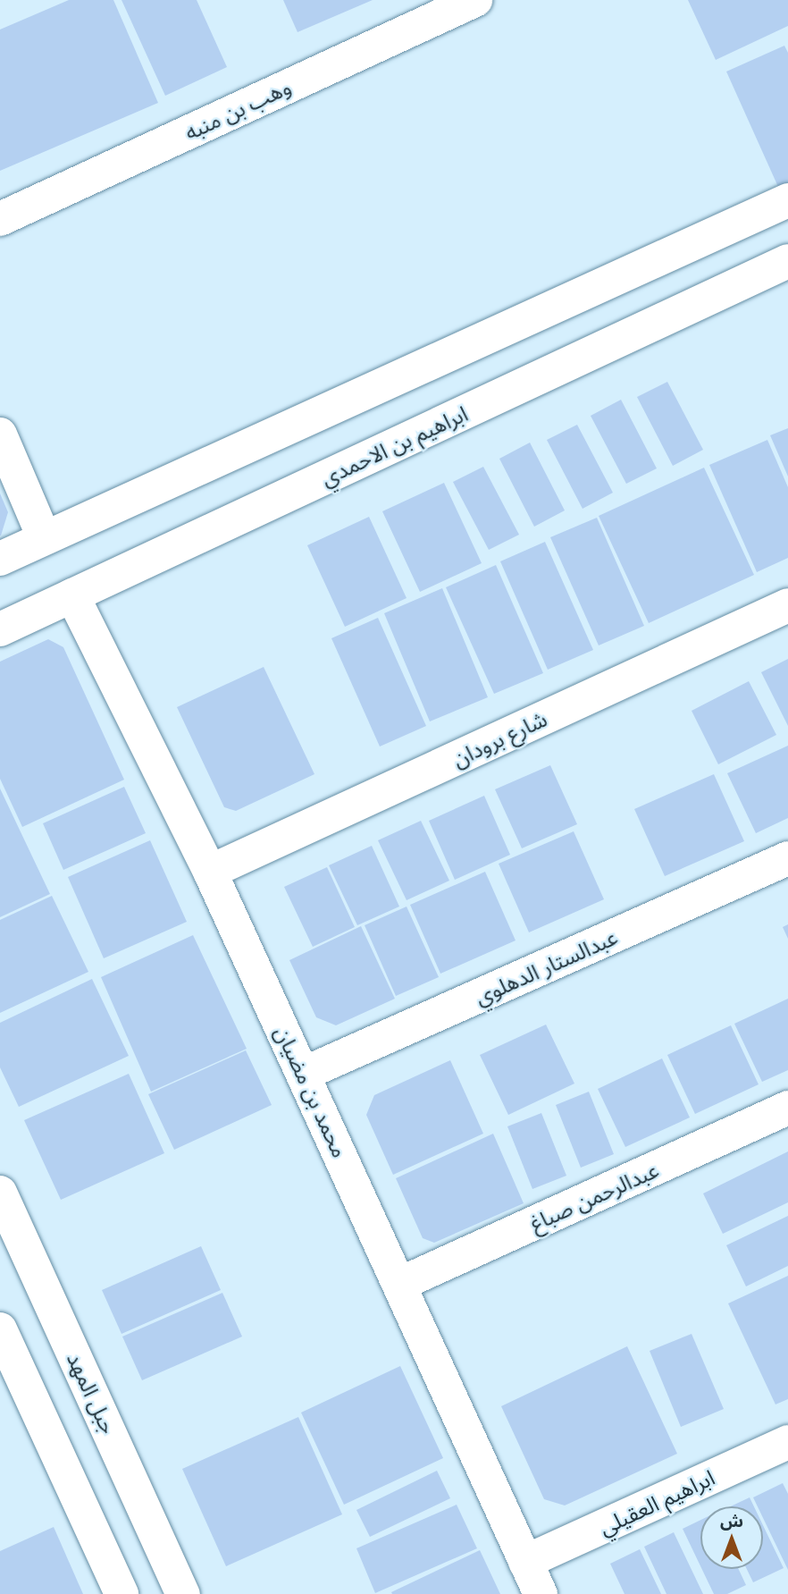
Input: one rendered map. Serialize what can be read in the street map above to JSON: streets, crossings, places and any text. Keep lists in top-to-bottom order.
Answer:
{
  "streets": {
    "street": [
      "وهب بن منبه",
      "ابراهيم بن الاحمدي",
      "شارع برودان",
      "عبدالستار الدهلوي",
      "محمد بن مضيان",
      "عبدالرحمن صباغ",
      "جبل المهد",
      "ابراهيم العقيلي"
    ]
  },
  "crossings": [
    ["ابراهيم بن الاحمدي", "محمد بن مضيان"],
    ["شارع برودان", "محمد بن مضيان"],
    ["عبدالستار الدهلوي", "محمد بن مضيان"],
    ["محمد بن مضيان", "عبدالرحمن صباغ"],
    ["محمد بن مضيان", "ابراهيم العقيلي"]
  ],
  "north": "top"
}
